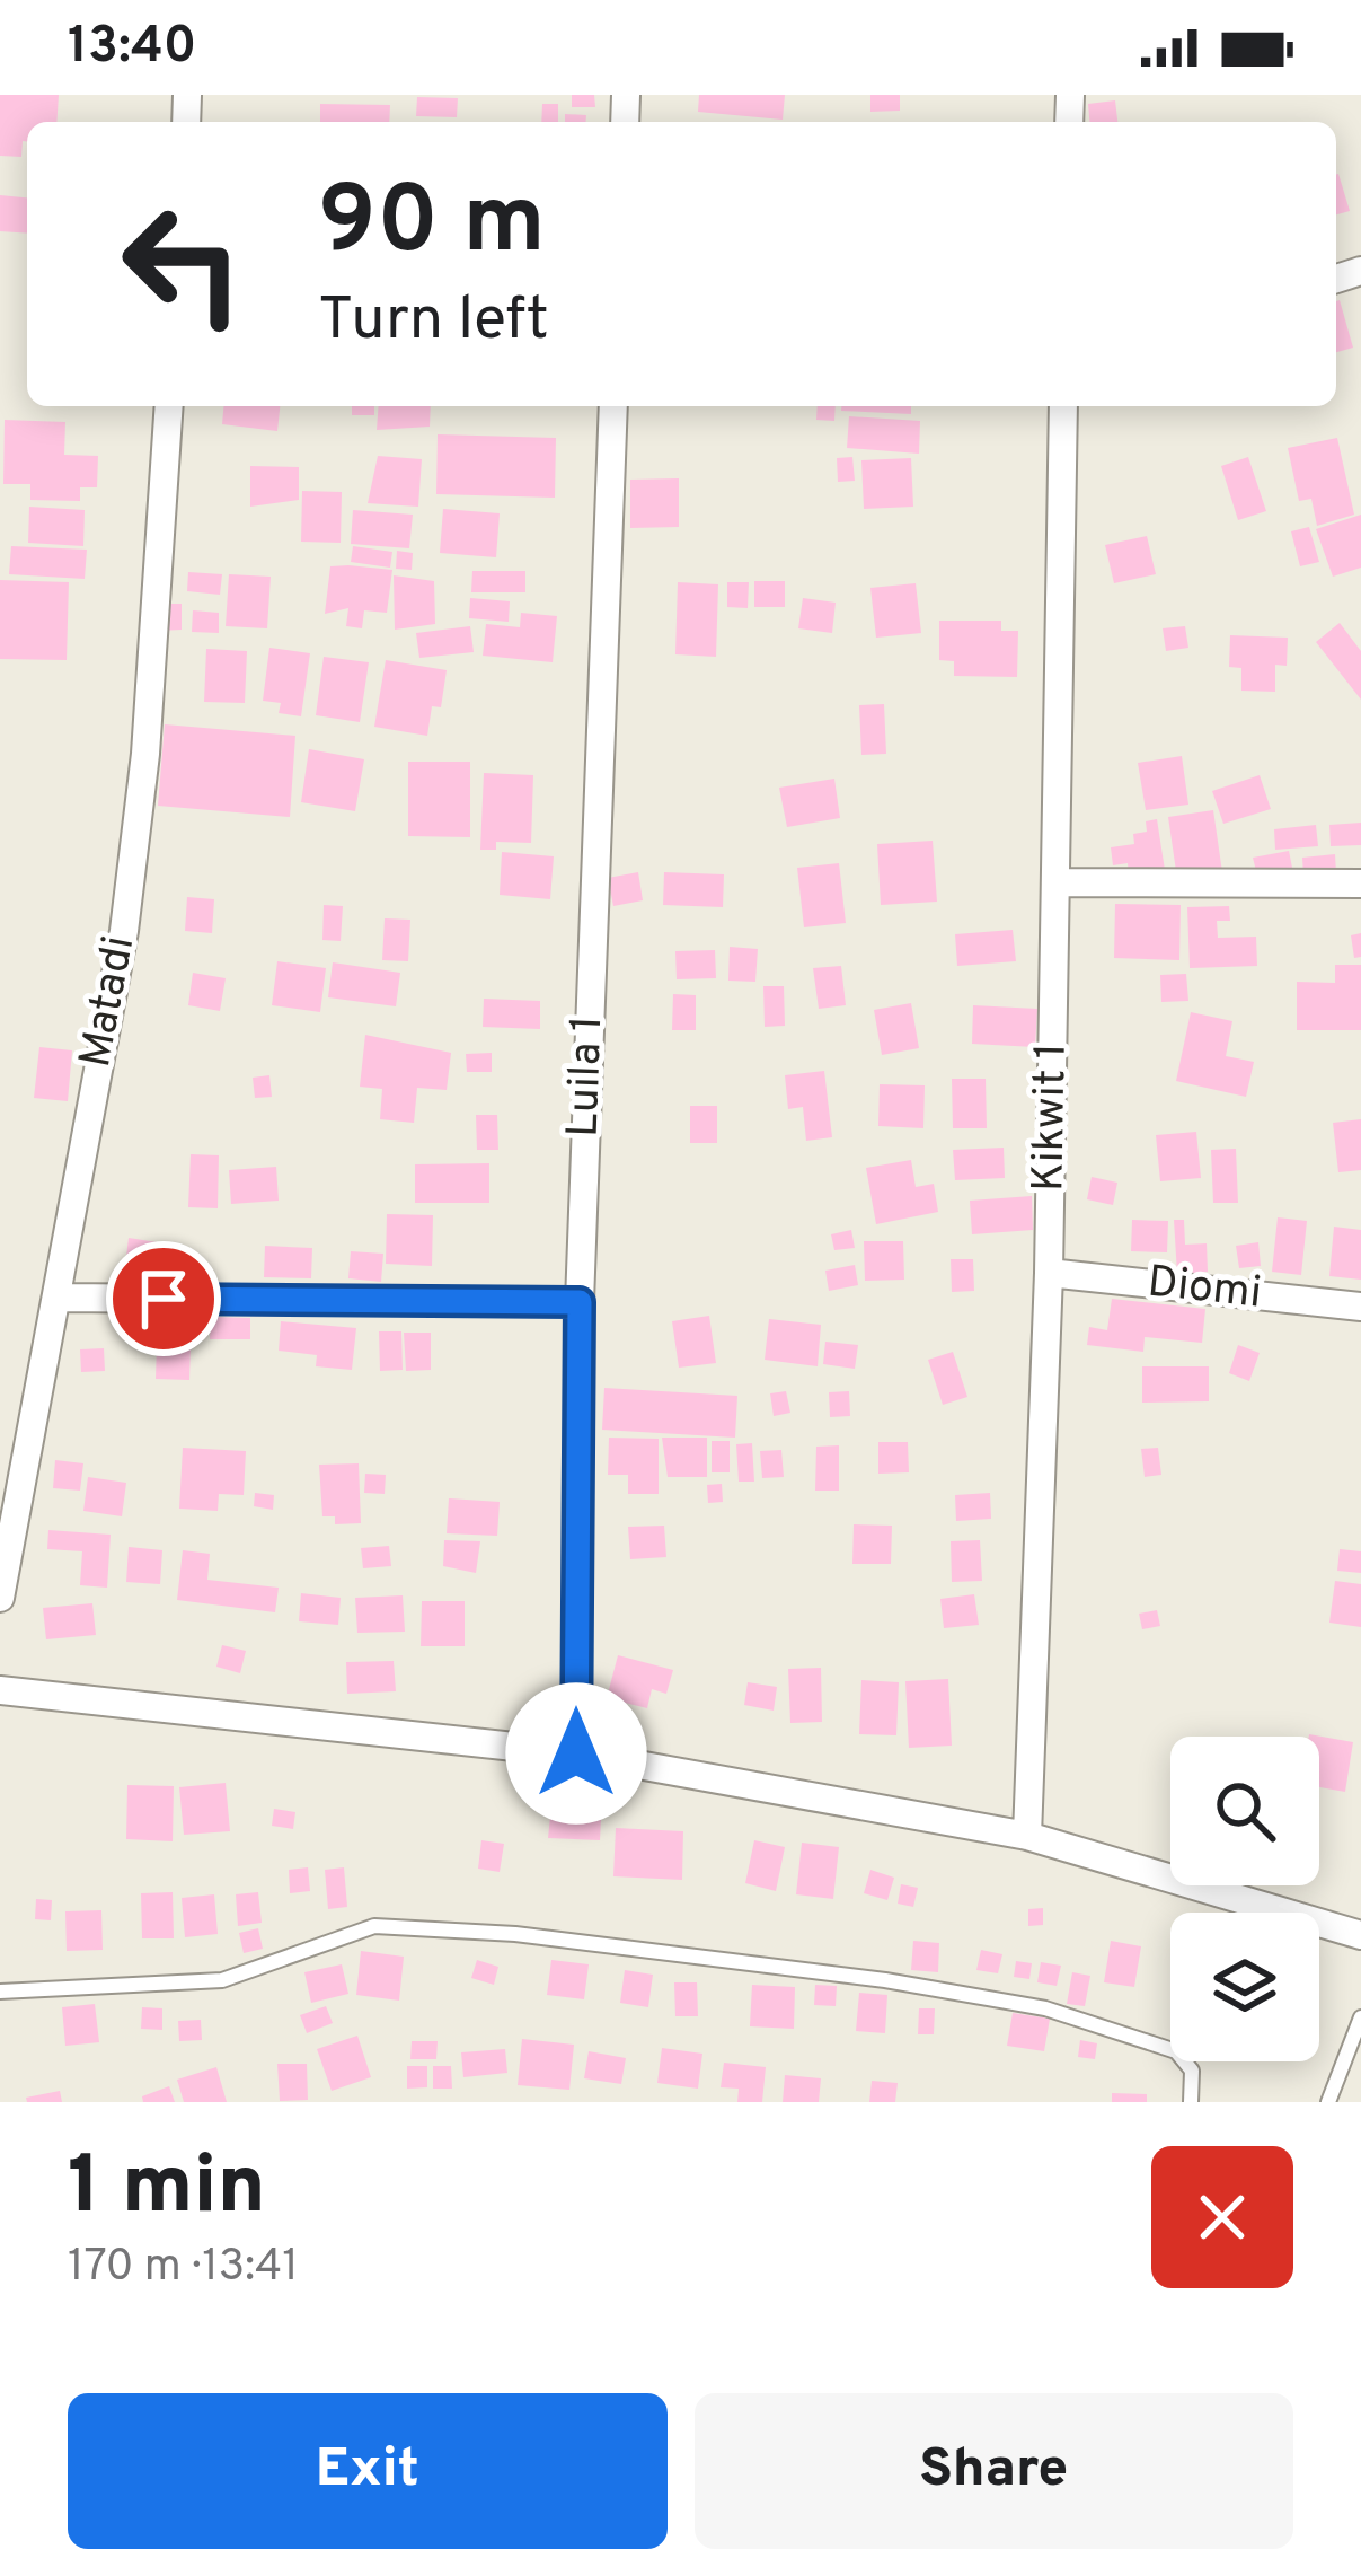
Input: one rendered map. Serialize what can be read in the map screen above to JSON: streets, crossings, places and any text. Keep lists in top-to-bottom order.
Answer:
{
  "streets": {
    "street": [
      "Matadi",
      "Luila 1",
      "Kikwit 1",
      "Diomi"
    ]
  },
  "crossings": [
    ["Kikwit 1", "Diomi"]
  ],
  "page": {
    "status": "13:40",
    "turn": ["90 m", "Turn left"],
    "heading": ["1 min", "170 m · 13:41"],
    "buttons": ["Exit", "Share"]
  }
}
